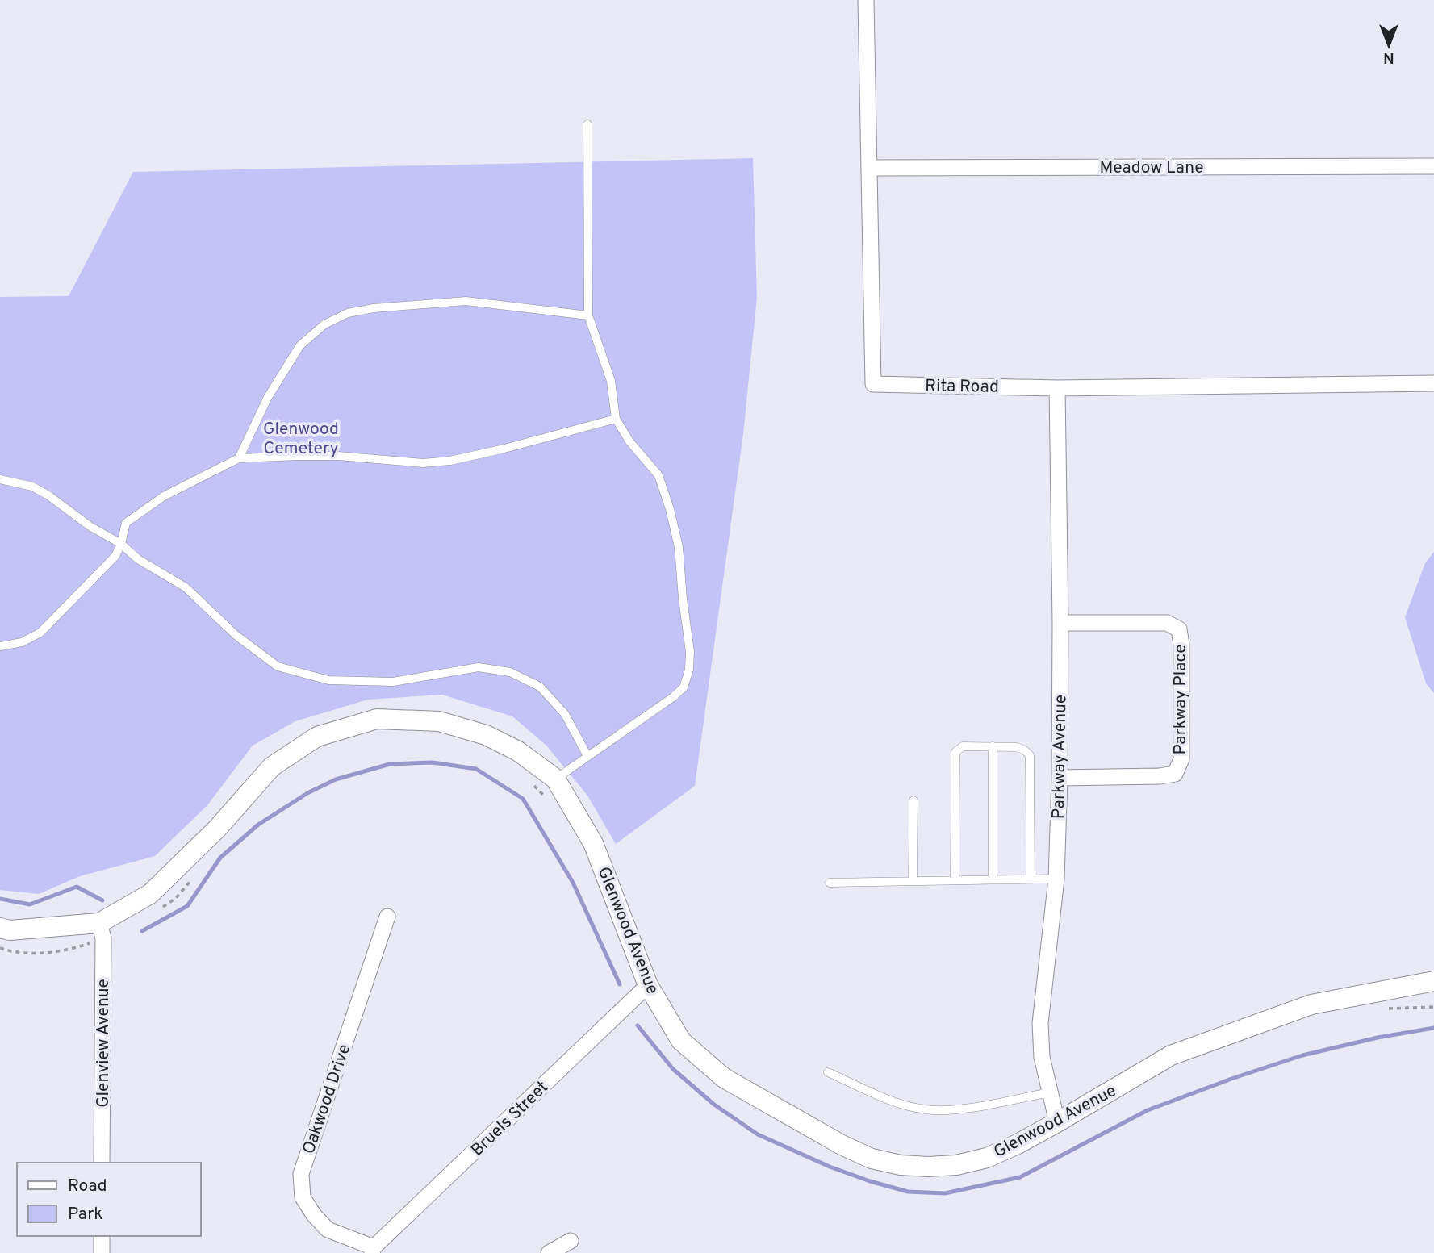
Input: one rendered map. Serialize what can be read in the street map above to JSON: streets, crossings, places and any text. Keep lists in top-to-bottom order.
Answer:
{
  "streets": {
    "street": [
      "Meadow Lane",
      "Rita Road",
      "Parkway Place",
      "Parkway Avenue",
      "Glenwood Avenue",
      "Glenview Avenue",
      "Oakwood Drive",
      "Bruels Street"
    ]
  },
  "crossings": [
    ["Meadow Lane", "Rita Road"],
    ["Rita Road", "Parkway Avenue"],
    ["Parkway Place", "Parkway Avenue"],
    ["Parkway Avenue", "Glenwood Avenue"],
    ["Glenwood Avenue", "Glenview Avenue"],
    ["Glenwood Avenue", "Bruels Street"],
    ["Oakwood Drive", "Bruels Street"]
  ],
  "parks": ["Glenwood Cemetery"],
  "legend": ["Road", "Park"],
  "north": "bottom"
}
